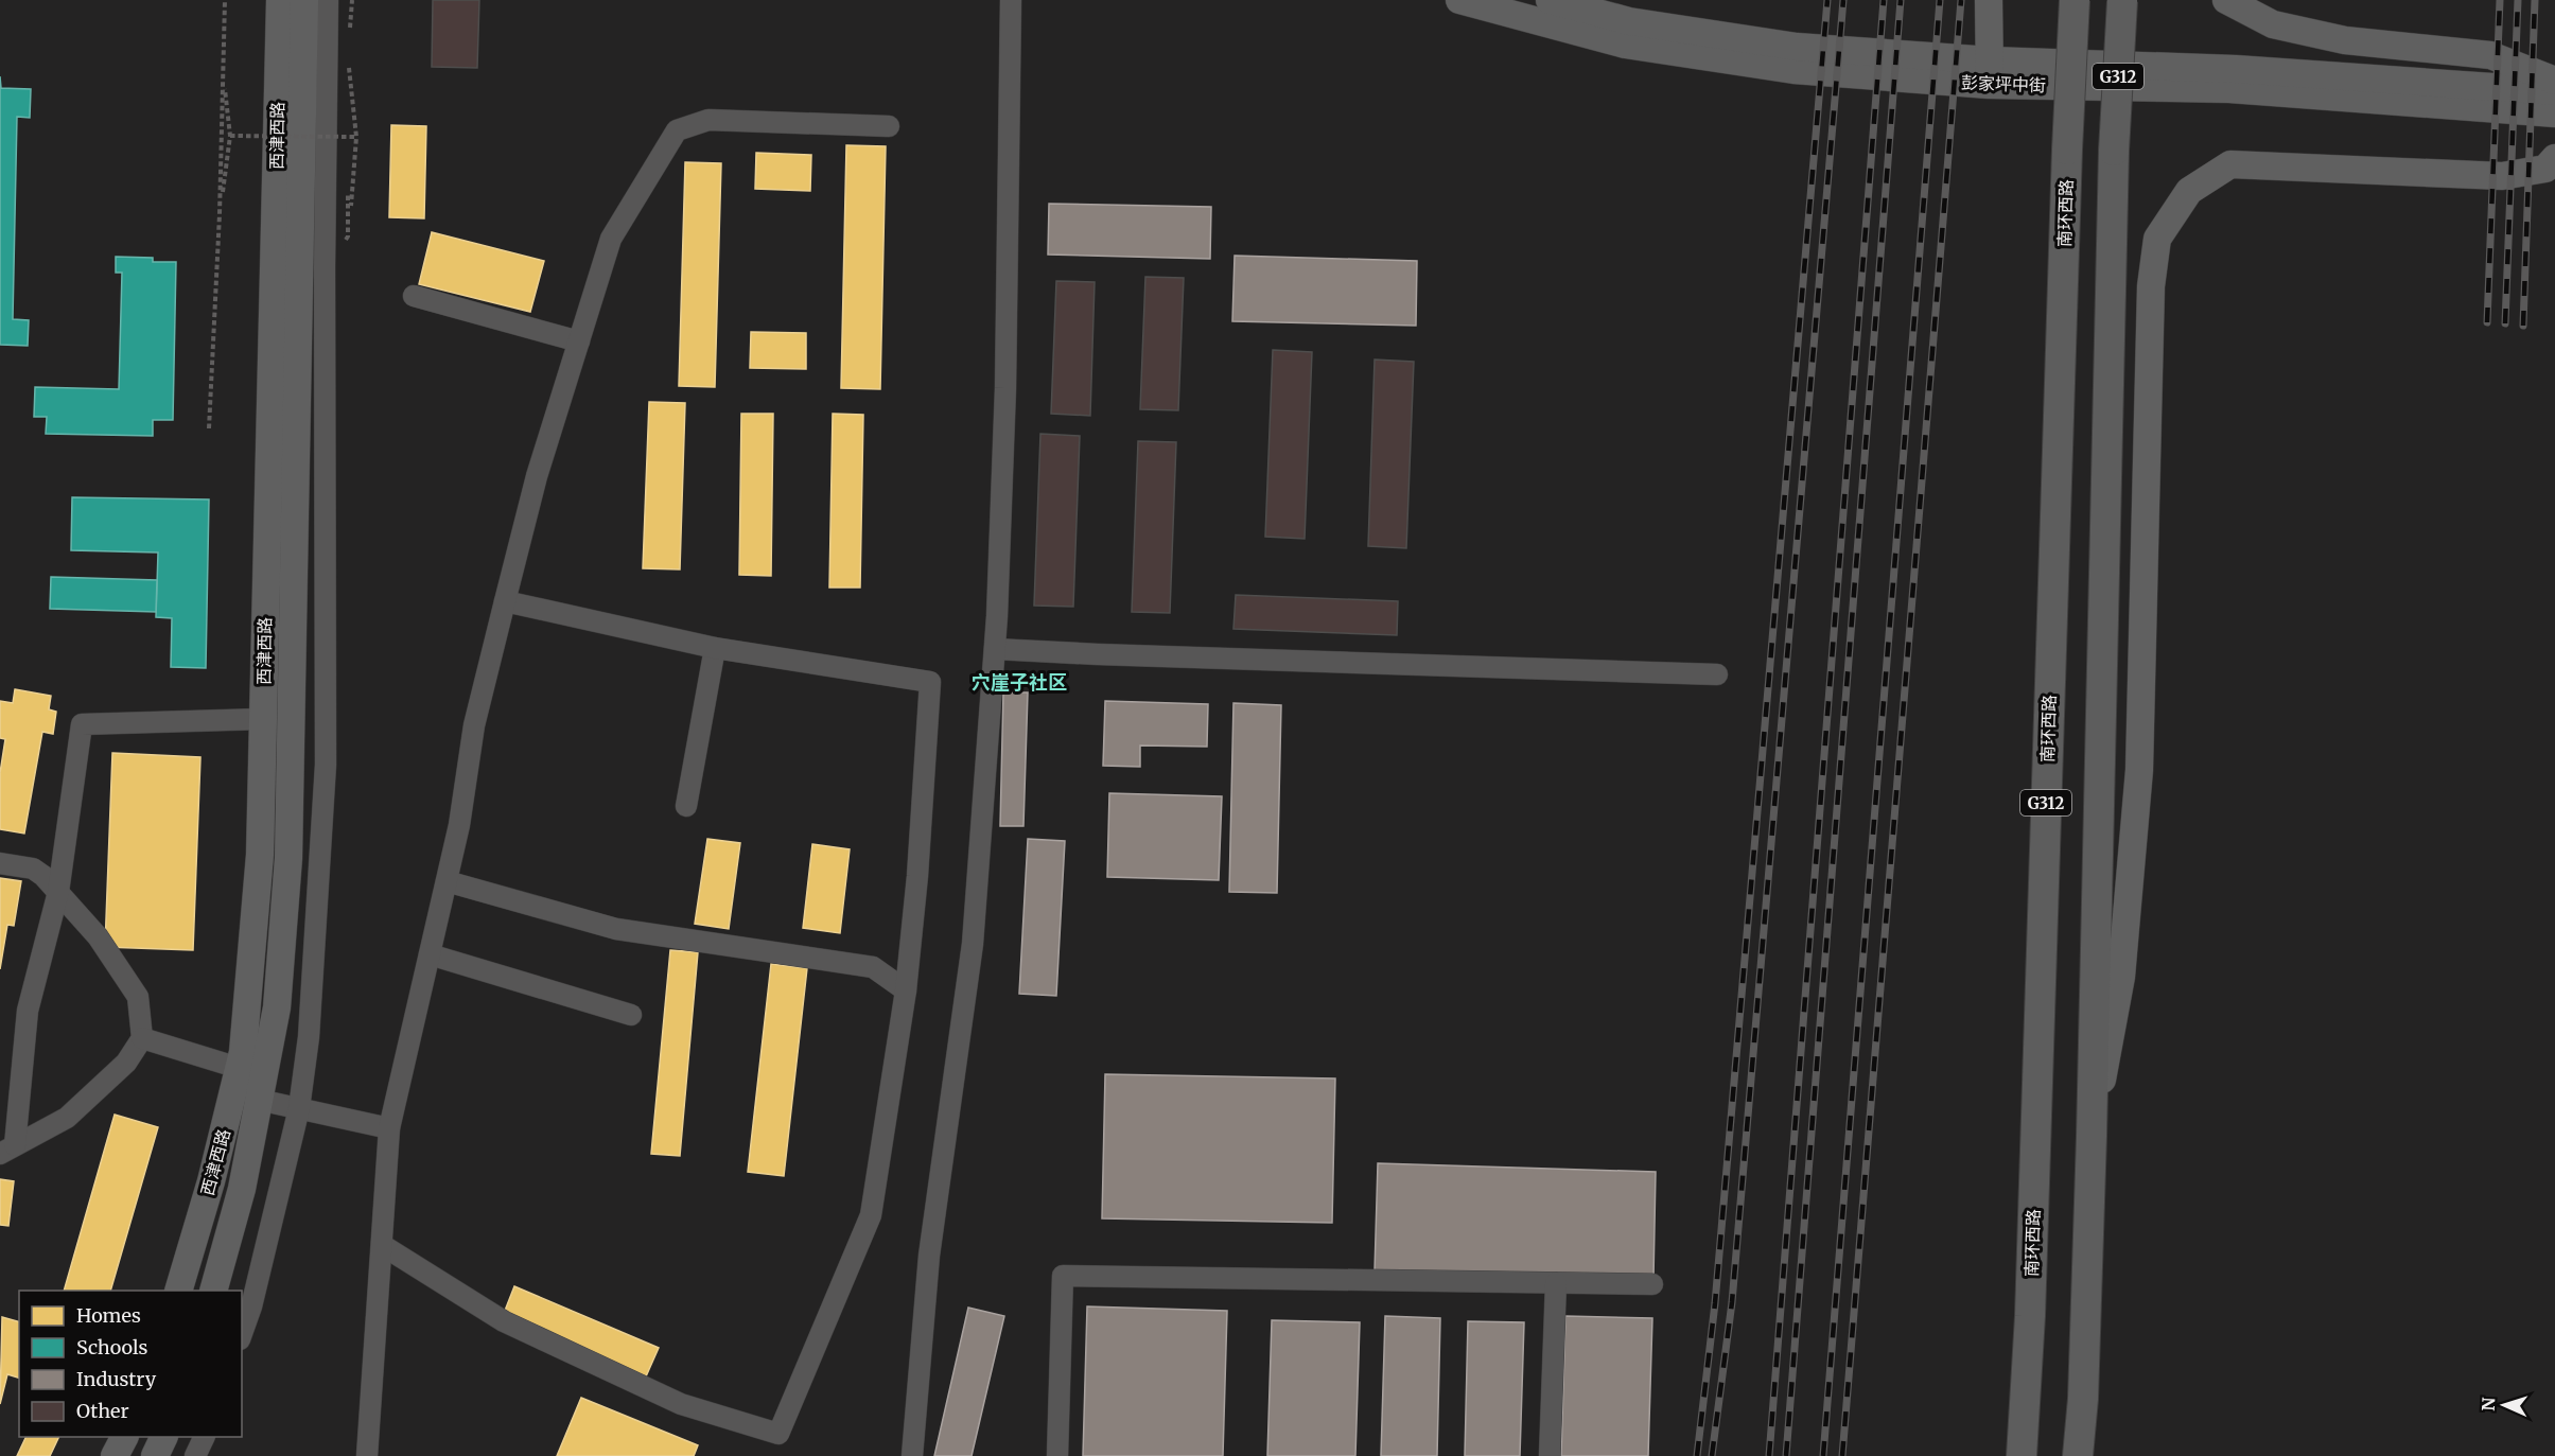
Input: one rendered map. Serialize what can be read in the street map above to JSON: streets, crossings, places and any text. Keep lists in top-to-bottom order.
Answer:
{
  "streets": {
    "highway": ["G312", "南环西路"],
    "main road": ["彭家坪中街", "西津西路"]
  },
  "districts": ["穴崖子社区"],
  "legend": [
    "Homes",
    "Schools",
    "Industry",
    "Other"
  ],
  "north": "left"
}
